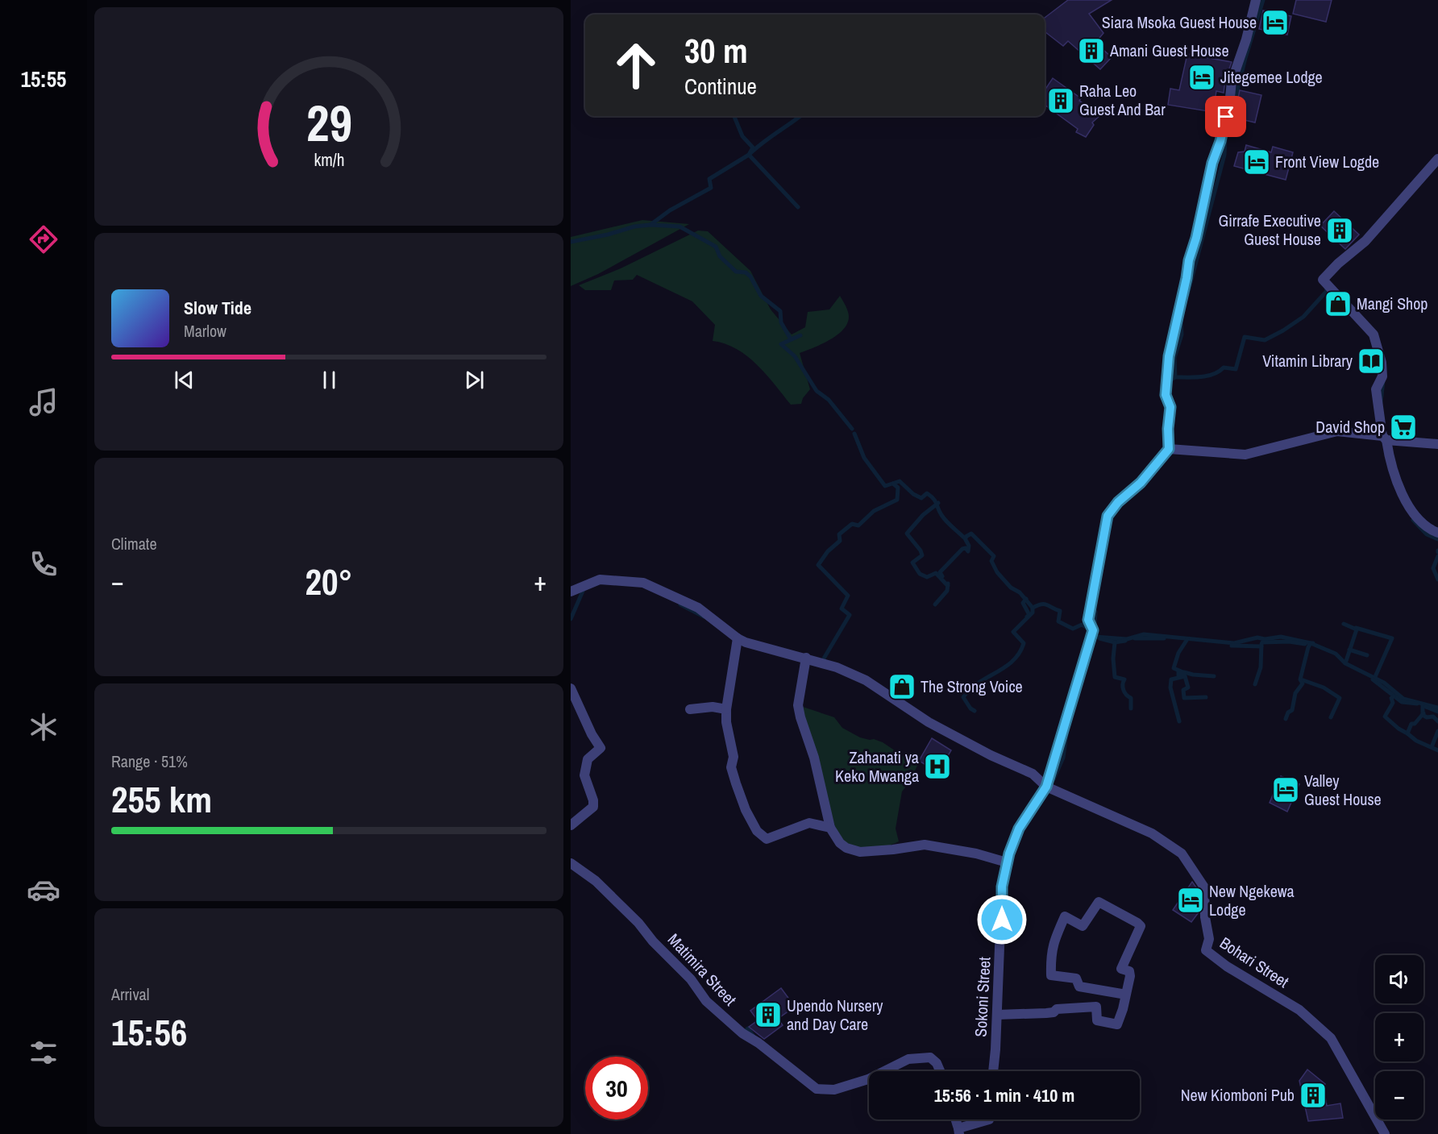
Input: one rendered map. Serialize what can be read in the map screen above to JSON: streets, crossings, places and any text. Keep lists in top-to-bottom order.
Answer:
{
  "streets": {
    "street": ["Bohari Street", "Matimira Street", "Sokoni Street"]
  },
  "crossings": [
    ["Bohari Street", "Sokoni Street"]
  ],
  "places": {
    "hotel": [
      "Siara Msoka Guest House",
      "Jitegemee Lodge",
      "Front View Logde",
      "Valley Guest House",
      "New Ngekewa Lodge"
    ],
    "building": [
      "Amani Guest House",
      "Raha Leo Guest And Bar",
      "Girrafe Executive Guest House",
      "Upendo Nursery and Day Care",
      "New Kiomboni Pub"
    ],
    "shop": ["Mangi Shop", "The Strong Voice"],
    "library": ["Vitamin Library"],
    "supermarket": ["David Shop"],
    "hospital": ["Zahanati ya Keko Mwanga"]
  },
  "page": {
    "tabs": "15:55",
    "turn": ["30 m", "Continue"],
    "song": ["Slow Tide", "Marlow"],
    "tile": [
      "Climate",
      ["Range · 51%", "255 km"],
      ["Arrival", "15:56"]
    ],
    "heat": ["−", "20°", "+"],
    "map_buttons": ["+", "−"],
    "limit": "30",
    "trip": "15:56 · 1 min · 410 m",
    "gauge": ["29", "km/h"]
  }
}
